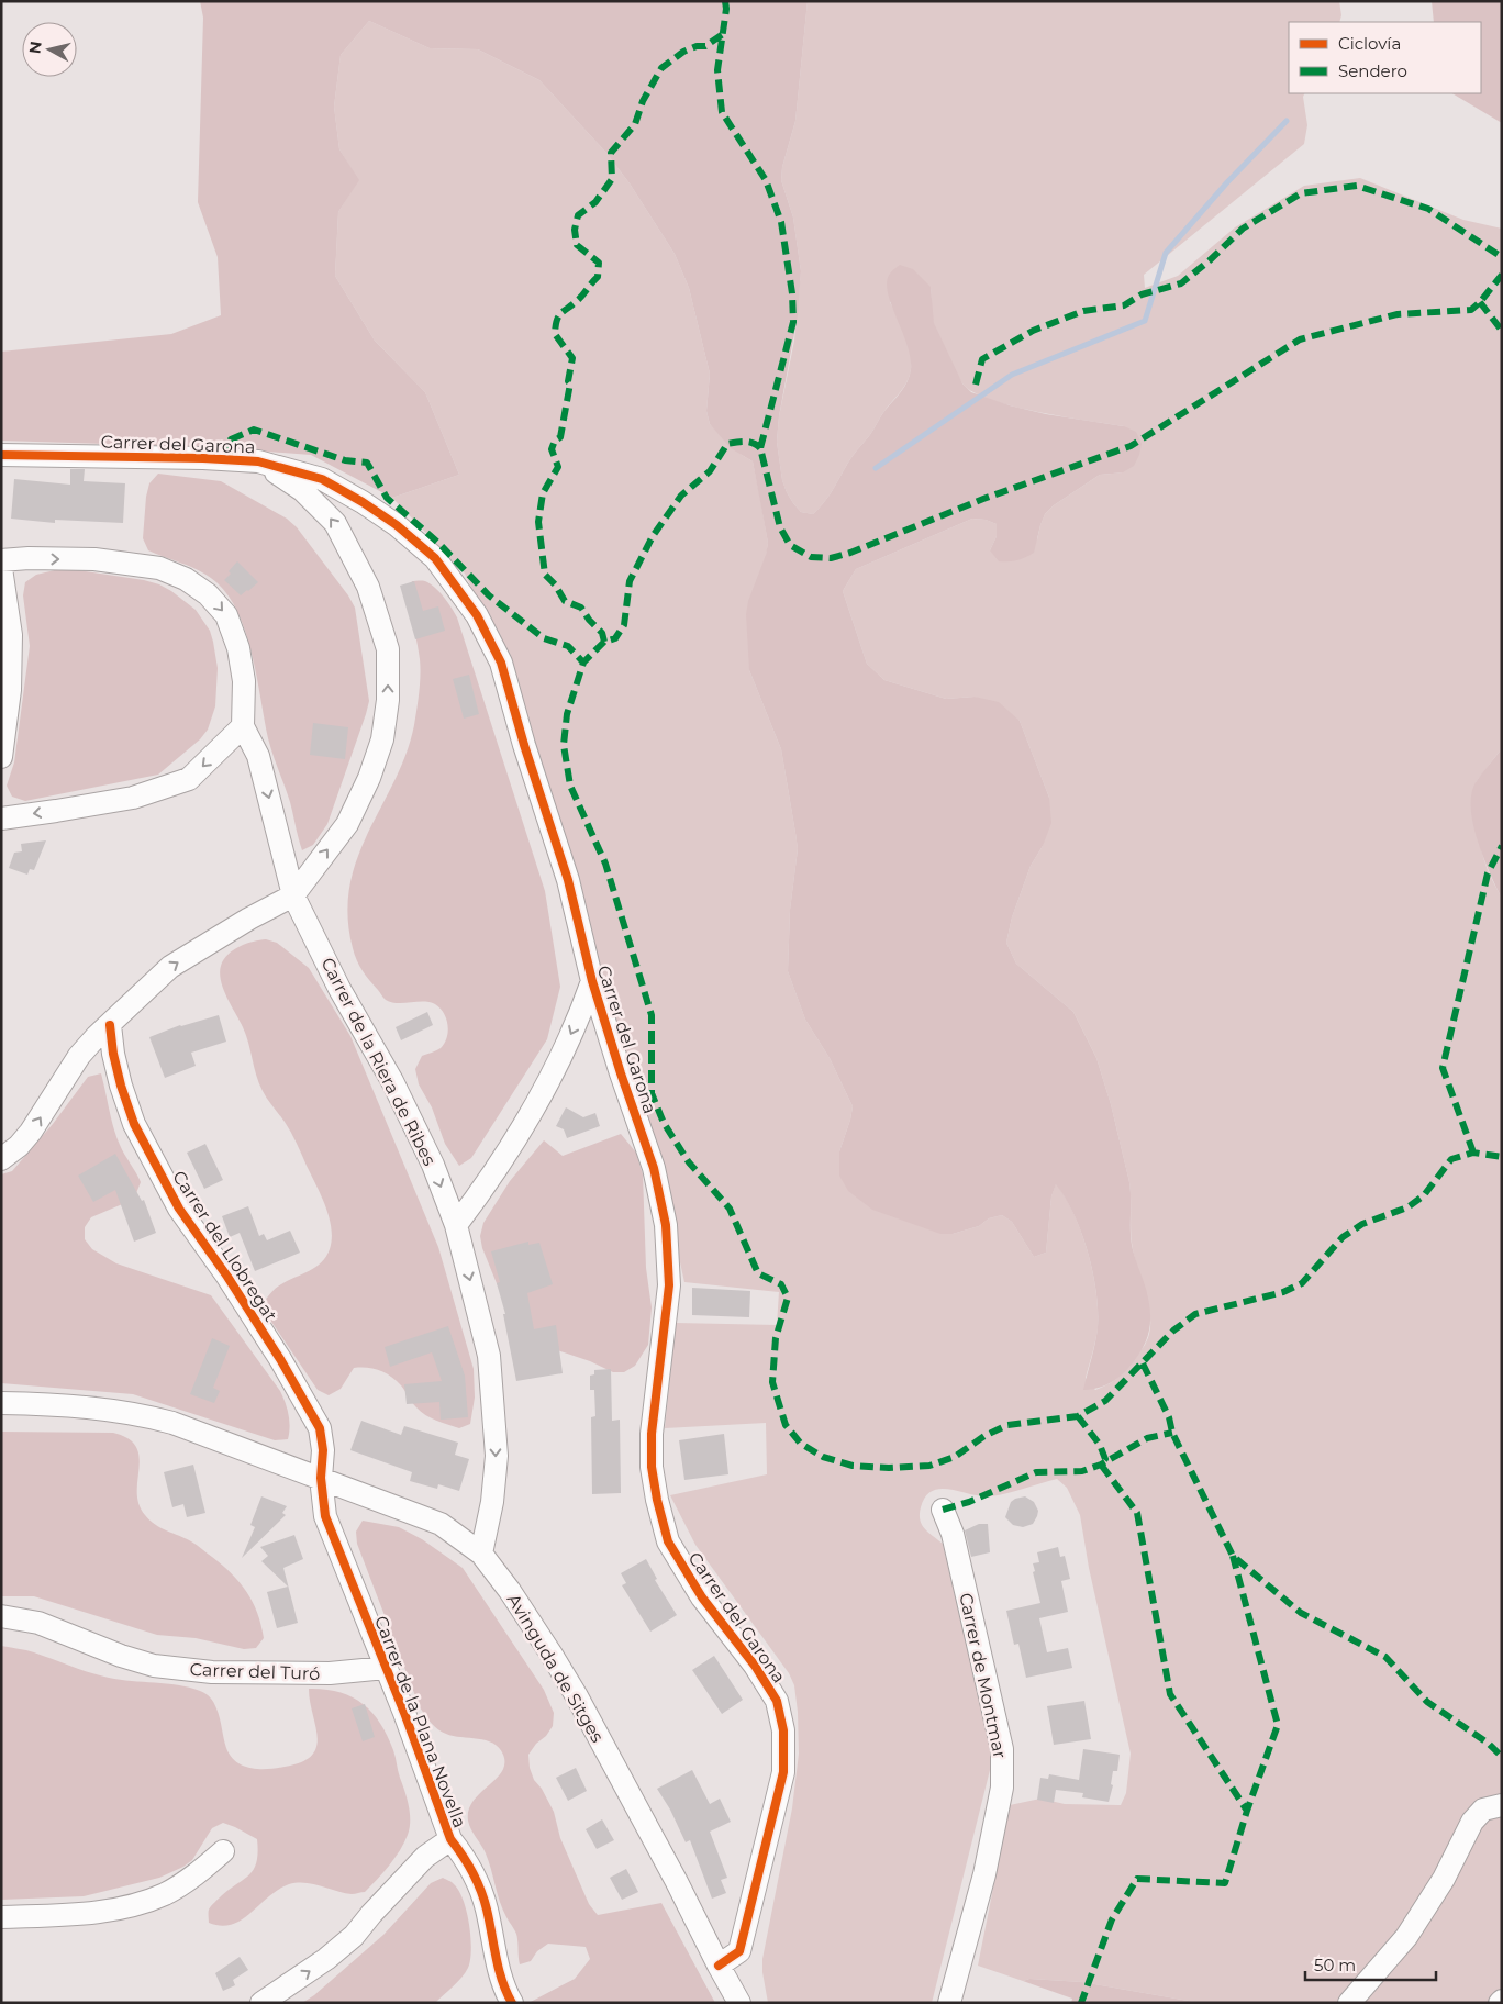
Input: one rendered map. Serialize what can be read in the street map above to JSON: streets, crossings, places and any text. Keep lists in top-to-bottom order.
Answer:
{
  "streets": {
    "street": [
      "Carrer del Garona",
      "Carrer de la Riera de Ribes",
      "Carrer del Llobregat",
      "Avinguda de Sitges",
      "Carrer del Turó",
      "Carrer de Montmar",
      "Carrer de la Plana Novella"
    ]
  },
  "crossings": [
    ["Carrer del Garona", "Avinguda de Sitges"],
    ["Carrer de la Riera de Ribes", "Avinguda de Sitges"],
    ["Carrer del Llobregat", "Avinguda de Sitges"],
    ["Carrer del Llobregat", "Carrer de la Plana Novella"],
    ["Avinguda de Sitges", "Carrer de la Plana Novella"],
    ["Carrer del Turó", "Carrer de la Plana Novella"]
  ],
  "one_way": ["Carrer de la Riera de Ribes"],
  "legend": ["Ciclovía", "Sendero"],
  "scale_bar": "50 m",
  "north": "left"
}
